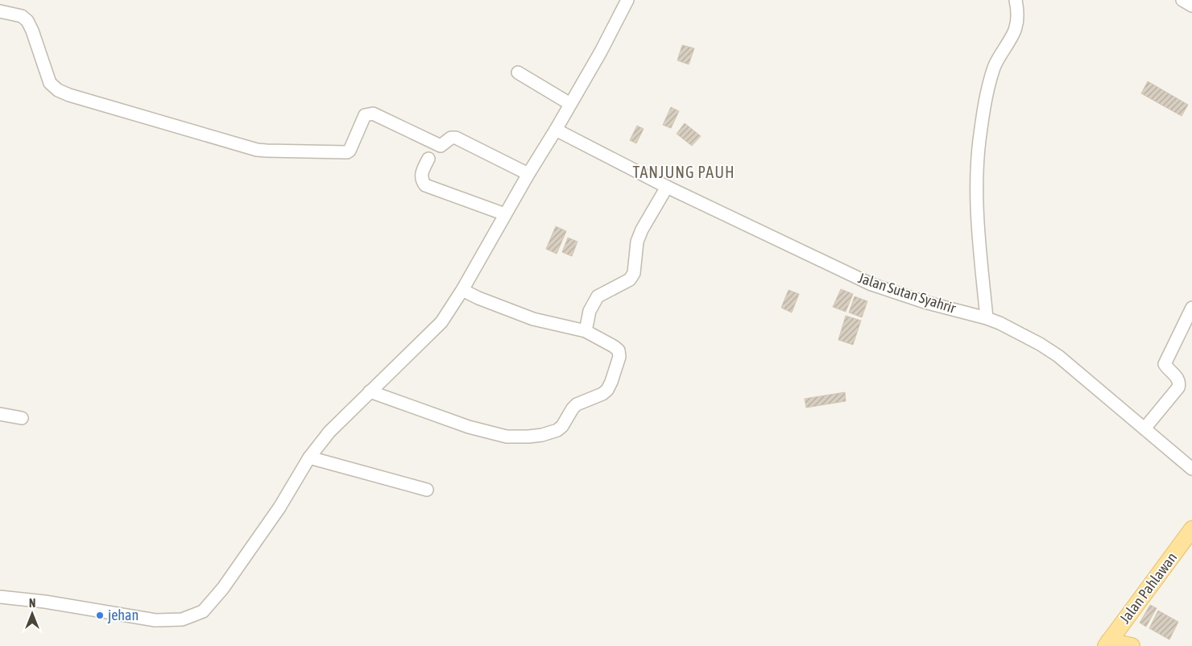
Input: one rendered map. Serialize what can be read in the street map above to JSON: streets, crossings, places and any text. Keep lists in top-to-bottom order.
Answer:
{
  "streets": {
    "main road": ["Jalan Pahlawan"],
    "street": ["Jalan Sutan Syahrir"]
  },
  "districts": ["TANJUNG PAUH"],
  "places": ["jehan"],
  "north": "top"
}
